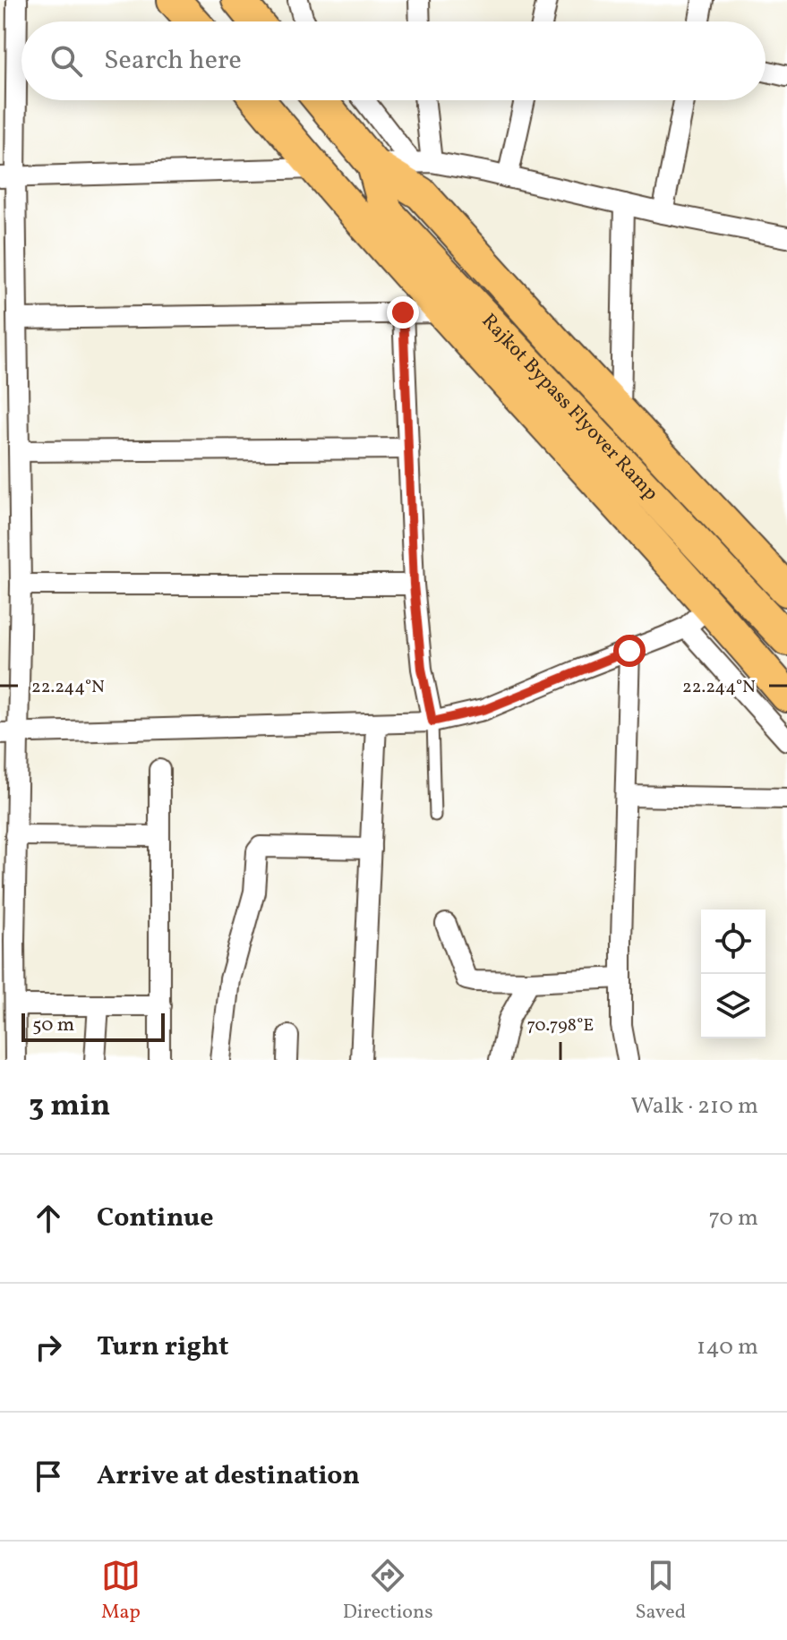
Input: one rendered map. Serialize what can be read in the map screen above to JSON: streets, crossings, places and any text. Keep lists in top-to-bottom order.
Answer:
{
  "streets": {
    "highway": ["Rajkot Bypass Flyover Ramp"]
  },
  "scale_bar": "50 m",
  "page": {
    "search": "Search here",
    "scale": "50 m",
    "heading": ["3 min", "Walk · 210 m"],
    "list": [
      ["Continue", "70 m"],
      ["Turn right", "140 m"],
      "Arrive at destination"
    ],
    "nav": ["Map", "Directions", "Saved"]
  },
  "coordinates": ["22.244°N", "70.798°E"]
}
